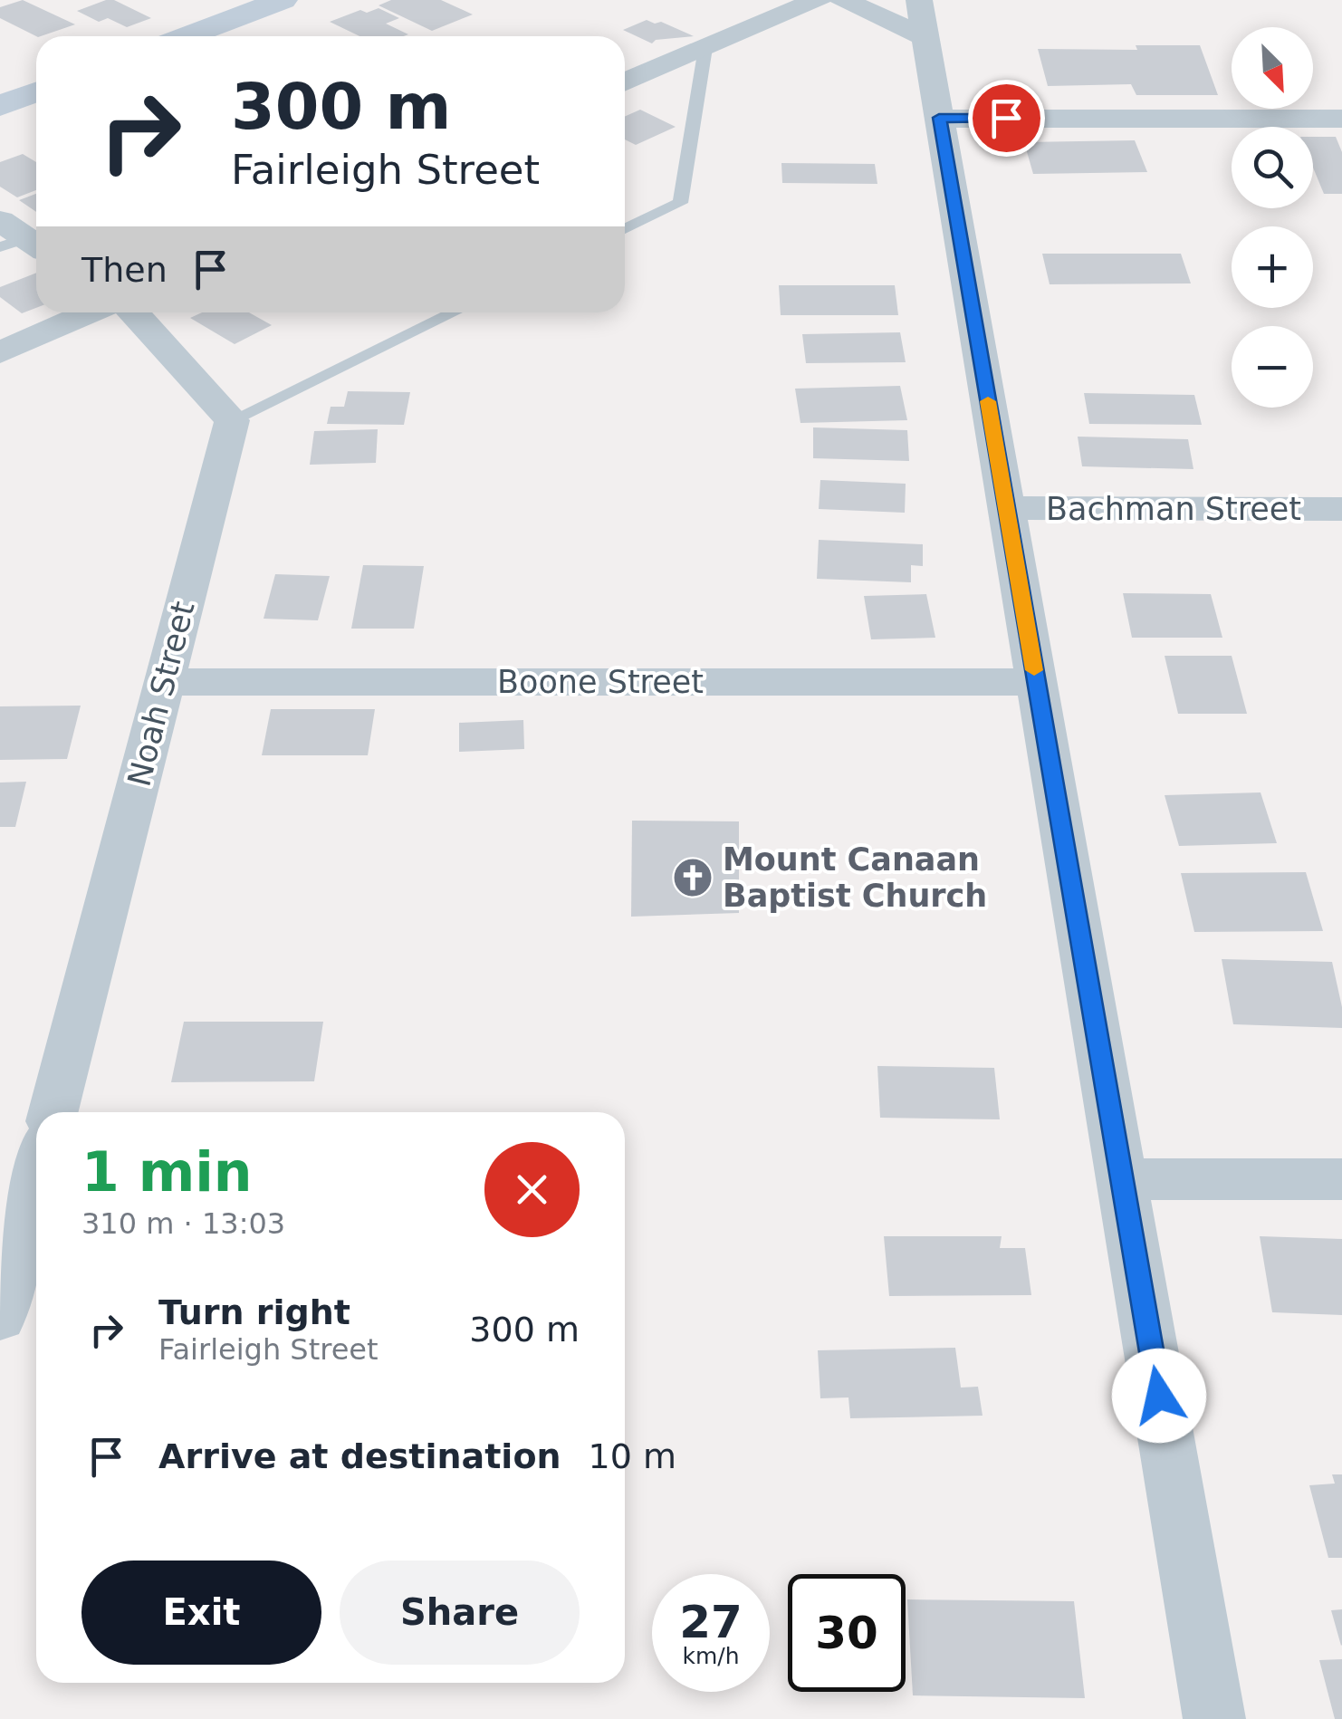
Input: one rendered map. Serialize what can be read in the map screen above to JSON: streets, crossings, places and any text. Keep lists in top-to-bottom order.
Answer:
{
  "streets": {
    "street": ["Bachman Street", "Boone Street", "Noah Street"]
  },
  "crossings": [
    ["Boone Street", "Noah Street"]
  ],
  "places": {
    "church": ["Mount Canaan Baptist Church"]
  },
  "north": "bottom right",
  "page": {
    "map_buttons": ["+", "−"],
    "turn": ["300 m", "Fairleigh Street"],
    "then": "Then",
    "heading": ["1 min", "310 m · 13:03"],
    "list": [
      {
        "name": "Turn right",
        "note": "Fairleigh Street",
        "value": "300 m"
      },
      {
        "name": "Arrive at destination",
        "value": "10 m"
      }
    ],
    "buttons": ["Exit", "Share"],
    "speed": "27 km/h",
    "limit": "30"
  }
}
